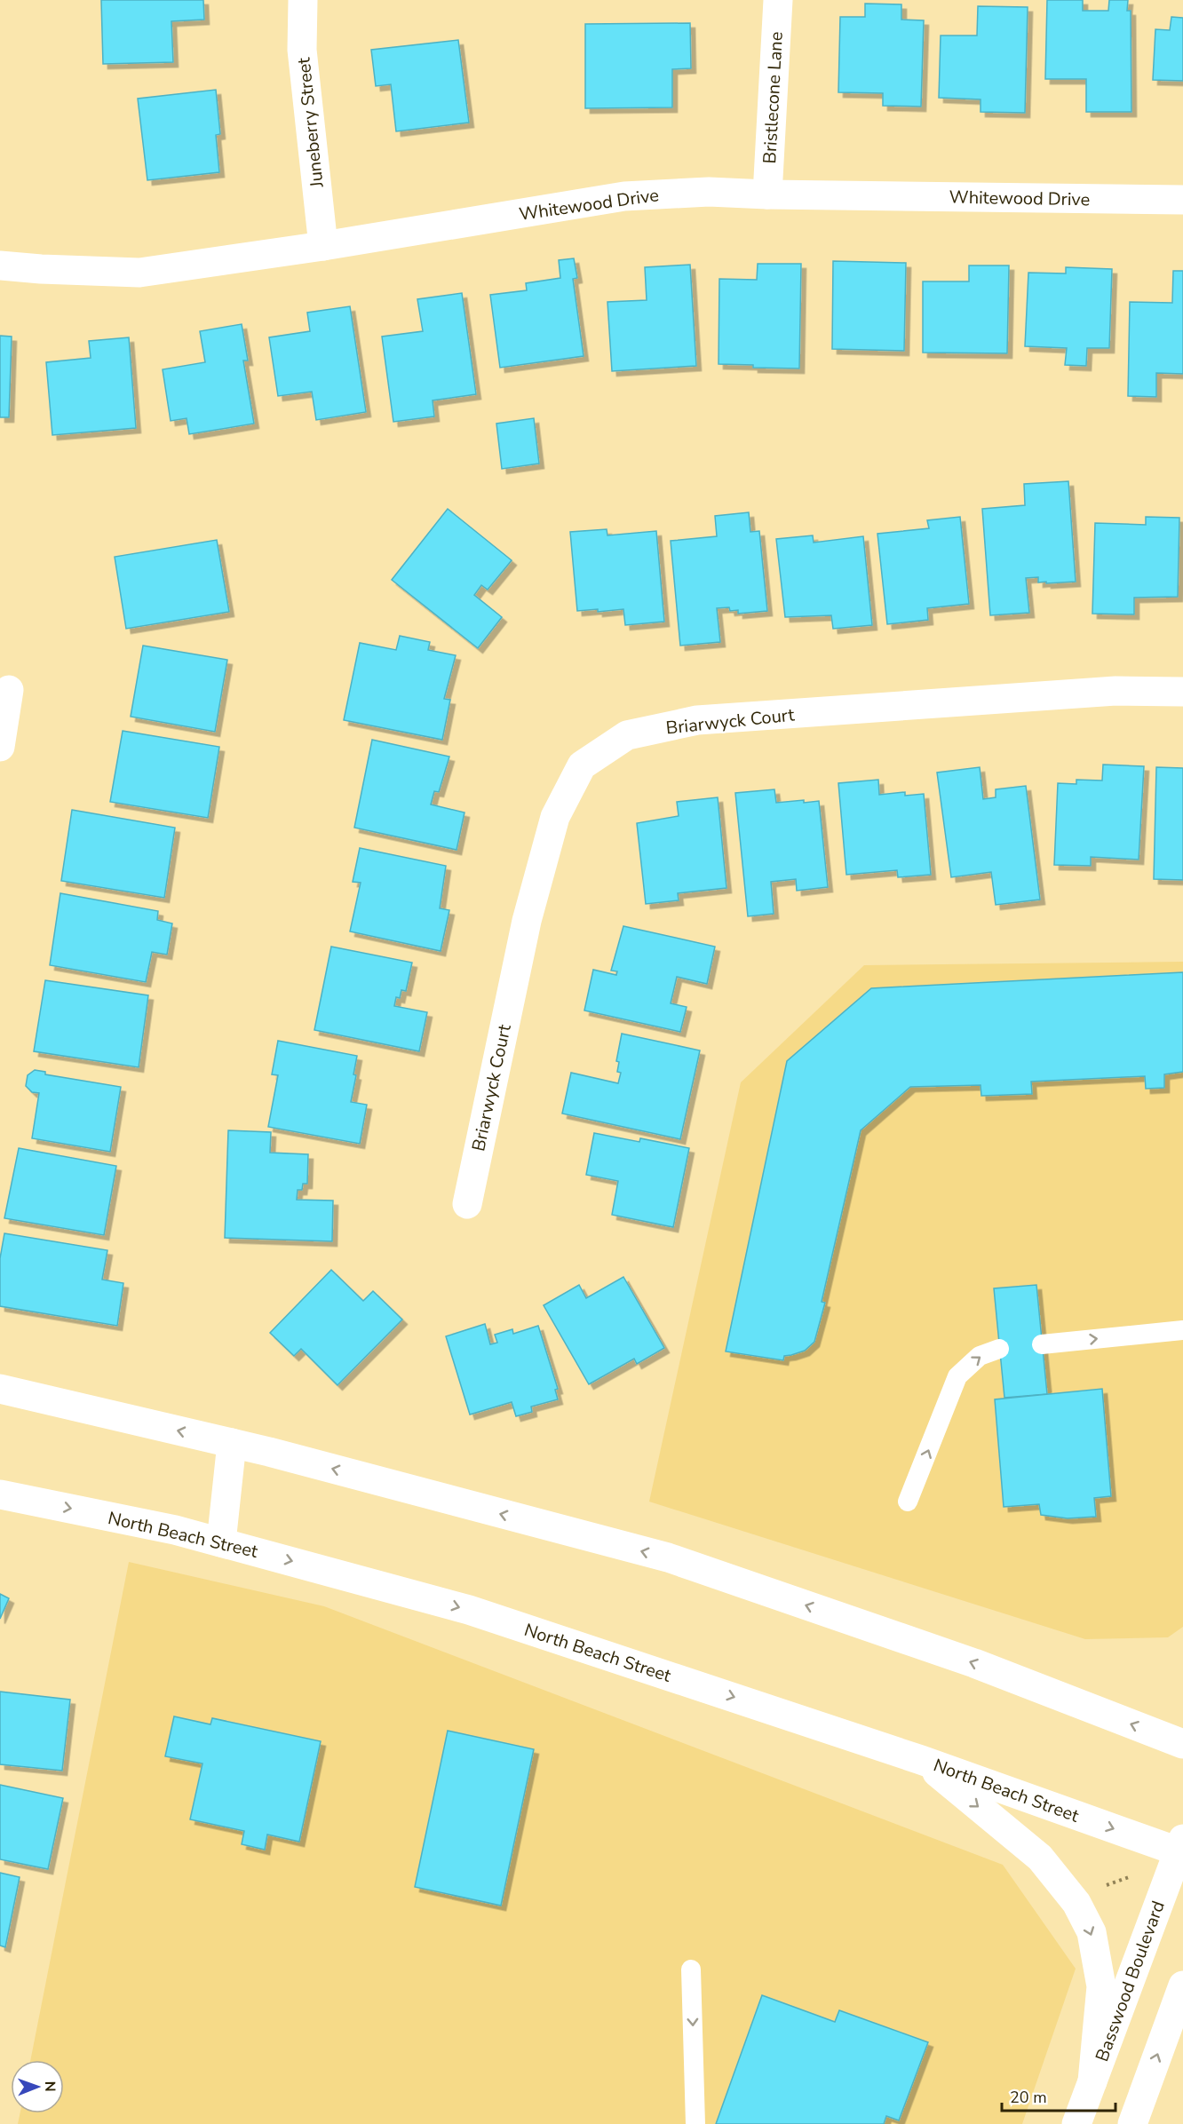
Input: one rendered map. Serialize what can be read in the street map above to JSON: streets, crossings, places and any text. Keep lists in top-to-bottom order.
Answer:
{
  "streets": {
    "main road": [
      "Bristlecone Lane",
      "Juneberry Street",
      "Whitewood Drive",
      "Briarwyck Court",
      "North Beach Street",
      "Basswood Boulevard"
    ]
  },
  "crossings": [
    ["Bristlecone Lane", "Whitewood Drive"],
    ["Juneberry Street", "Whitewood Drive"],
    ["North Beach Street", "Basswood Boulevard"]
  ],
  "scale_bar": "20 m",
  "north": "right"
}
